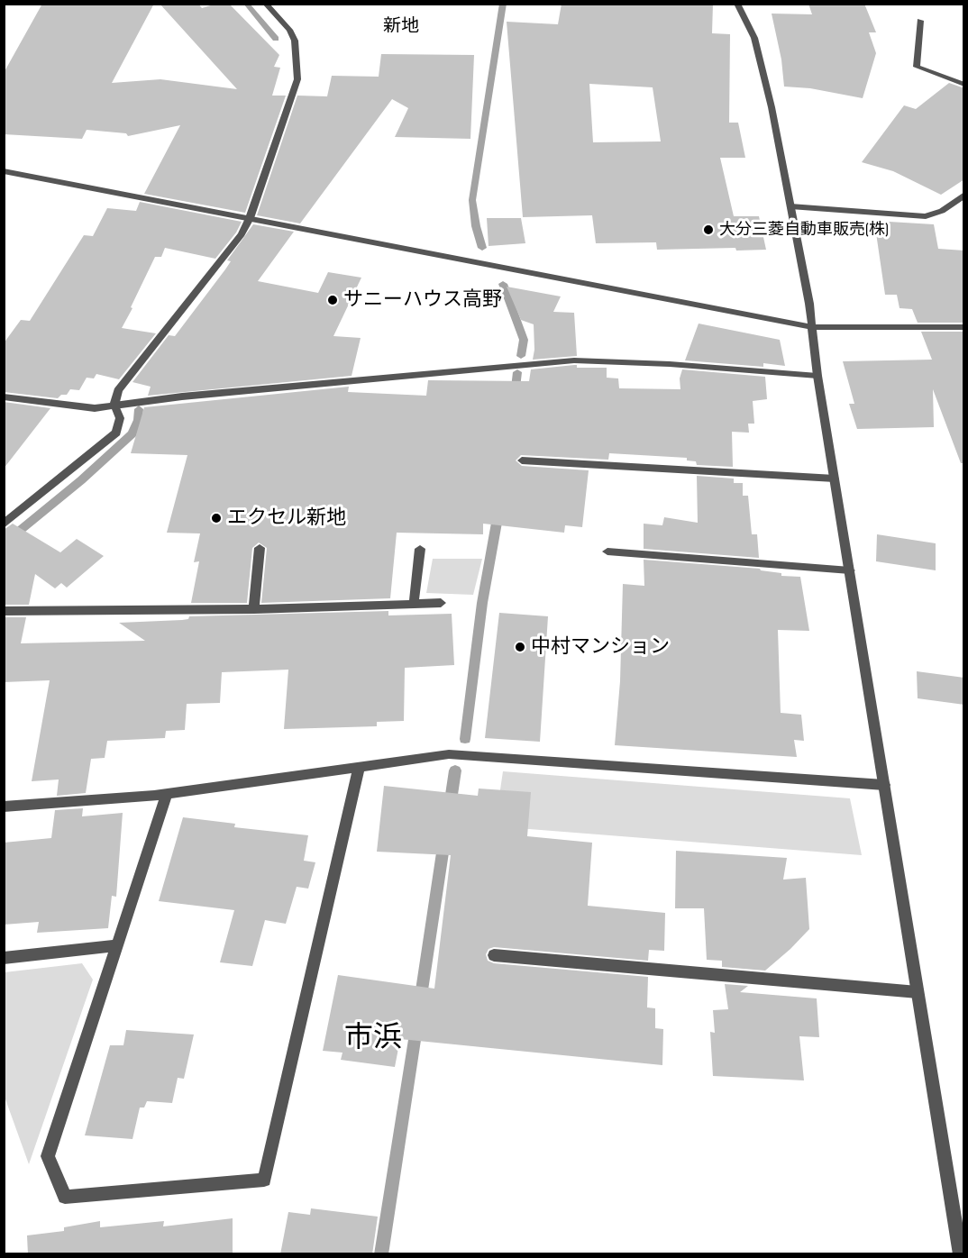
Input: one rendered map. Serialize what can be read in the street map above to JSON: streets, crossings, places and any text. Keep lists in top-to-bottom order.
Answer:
{
  "districts": ["新地", "市浜"],
  "places": [
    "大分三菱自動車販売(株)",
    "サニーハウス高野",
    "エクセル新地",
    "中村マンション"
  ]
}
